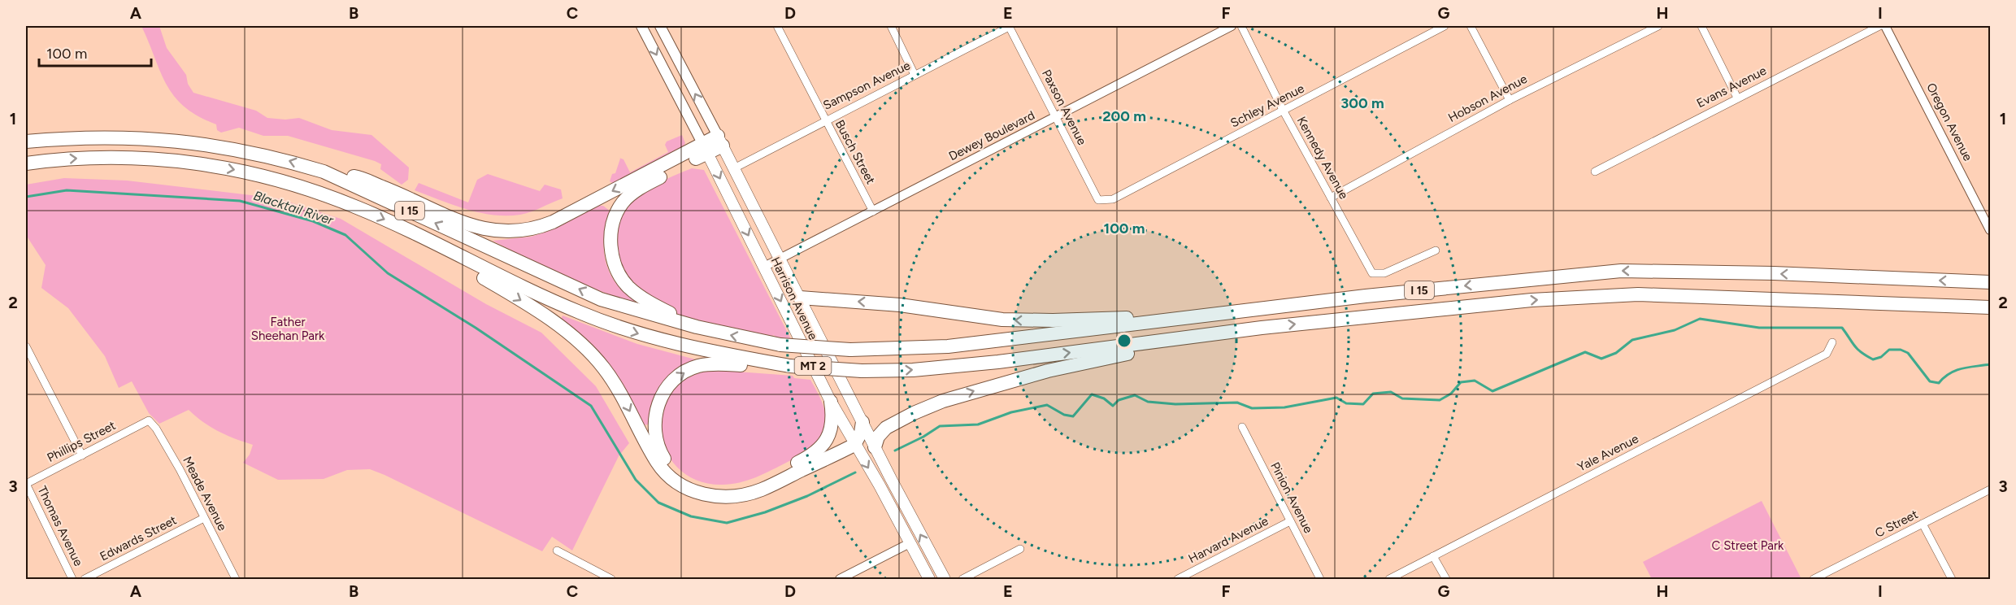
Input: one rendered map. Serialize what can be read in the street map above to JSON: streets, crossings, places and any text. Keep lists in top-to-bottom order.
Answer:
{
  "streets": {
    "highway": ["I 15"],
    "main road": ["Harrison Avenue", "MT 2"],
    "street": [
      "Sampson Avenue",
      "Evans Avenue",
      "Hobson Avenue",
      "Schley Avenue",
      "Paxson Avenue",
      "Oregon Avenue",
      "Dewey Boulevard",
      "Busch Street",
      "Kennedy Avenue",
      "Phillips Street",
      "Yale Avenue",
      "Meade Avenue",
      "Pinion Avenue",
      "C Street",
      "Thomas Avenue",
      "Edwards Street",
      "Harvard Avenue"
    ]
  },
  "crossings": [
    ["Sampson Avenue", "Paxson Avenue"],
    ["Sampson Avenue", "Busch Street"],
    ["Sampson Avenue", "Harrison Avenue"],
    ["Hobson Avenue", "Kennedy Avenue"],
    ["Schley Avenue", "Paxson Avenue"],
    ["Schley Avenue", "Kennedy Avenue"],
    ["Paxson Avenue", "Dewey Boulevard"],
    ["Dewey Boulevard", "Busch Street"],
    ["Dewey Boulevard", "Harrison Avenue"],
    ["Phillips Street", "Meade Avenue"],
    ["Phillips Street", "Thomas Avenue"],
    ["Meade Avenue", "Edwards Street"],
    ["Pinion Avenue", "Harvard Avenue"]
  ],
  "water": ["Blacktail River"],
  "parks": ["Father Sheehan Park", "C Street Park"],
  "scale_bar": "100 m",
  "grid": {
    "columns": [
      "A",
      "B",
      "C",
      "D",
      "E",
      "F",
      "G",
      "H",
      "I"
    ],
    "rows": ["1", "2", "3"]
  },
  "rings": ["300 m", "200 m", "100 m"]
}
